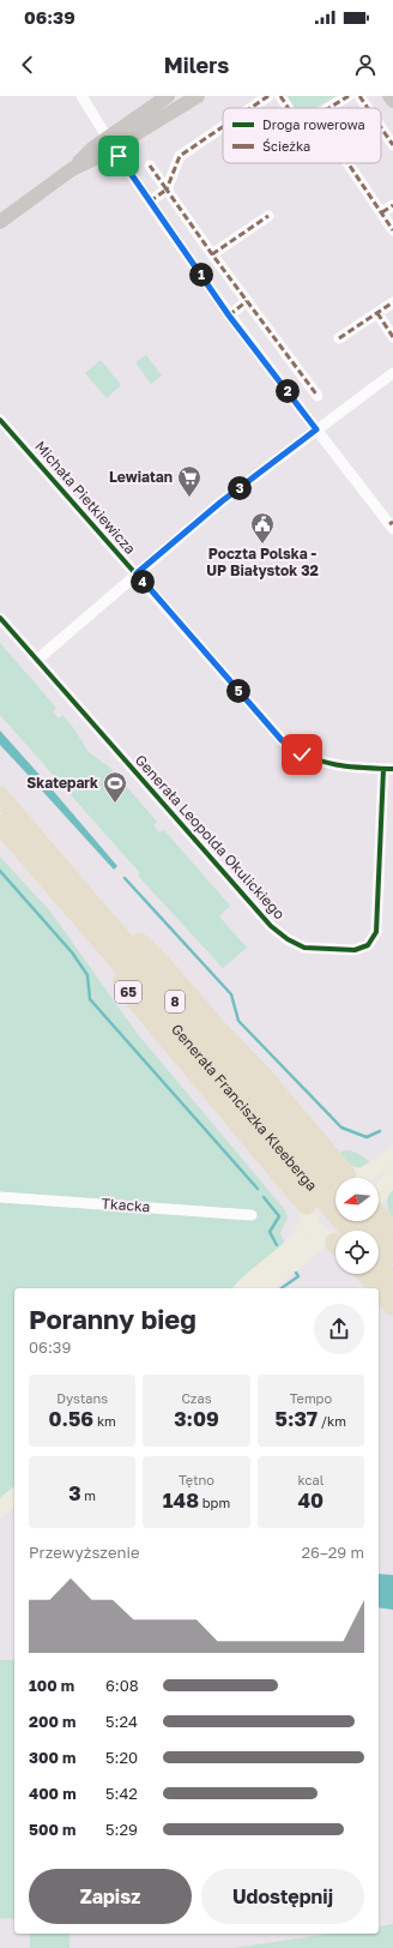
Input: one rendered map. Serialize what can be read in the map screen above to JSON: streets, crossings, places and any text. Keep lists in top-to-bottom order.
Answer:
{
  "streets": {
    "highway": ["65", "8", "Generała Franciszka Kleeberga"],
    "street": ["Michała Pietkiewicza", "Generała Leopolda Okulickiego", "Tkacka"]
  },
  "crossings": [
    ["Michała Pietkiewicza", "Generała Leopolda Okulickiego"],
    ["65", "Generała Franciszka Kleeberga"]
  ],
  "places": {
    "supermarket": ["Lewiatan"],
    "public building": ["Poczta Polska - UP Białystok 32"],
    "sports": ["Skatepark"]
  },
  "legend": ["Droga rowerowa", "Ścieżka"],
  "north": "left",
  "page": {
    "status": "06:39",
    "header": "Milers",
    "pins": [
      "1",
      "2",
      "3",
      "4",
      "5"
    ],
    "heading": ["Poranny bieg", "06:39"],
    "stats": [
      ["Dystans", "0.56 km"],
      ["Czas", "3:09"],
      ["Tempo", "5:37 /km"],
      ["3 m"],
      ["Tętno", "148 bpm"],
      ["kcal", "40"]
    ],
    "chart": ["Przewyższenie", "26–29 m"],
    "list": [
      {
        "name": "100 m",
        "note": "6:08"
      },
      {
        "name": "200 m",
        "note": "5:24"
      },
      {
        "name": "300 m",
        "note": "5:20"
      },
      {
        "name": "400 m",
        "note": "5:42"
      },
      {
        "name": "500 m",
        "note": "5:29"
      }
    ],
    "buttons": ["Zapisz", "Udostępnij"]
  }
}
